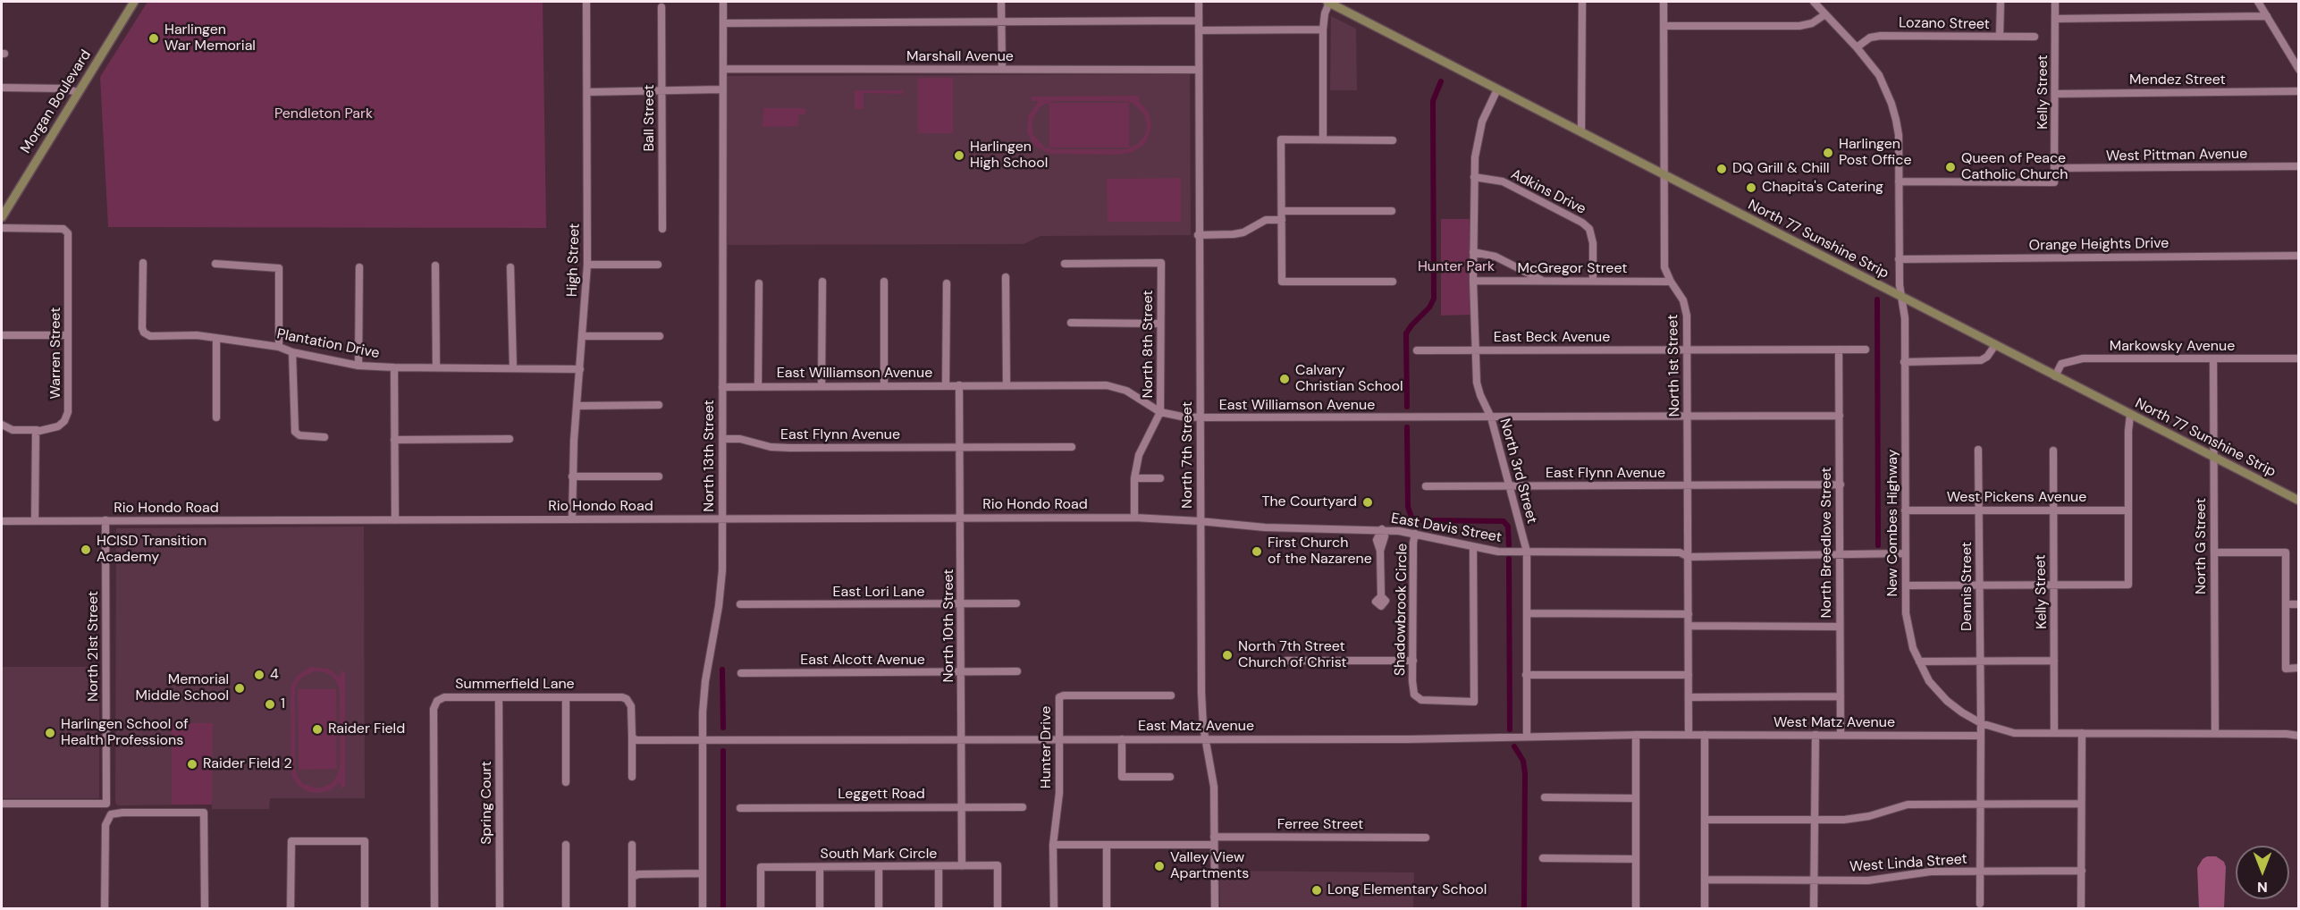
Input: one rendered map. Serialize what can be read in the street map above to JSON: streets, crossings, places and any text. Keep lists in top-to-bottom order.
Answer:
{
  "streets": {
    "main road": ["Morgan Boulevard", "North 77 Sunshine Strip"],
    "street": [
      "Lozano Street",
      "Marshall Avenue",
      "Mendez Street",
      "Kelly Street",
      "Ball Street",
      "West Pittman Avenue",
      "Adkins Drive",
      "Orange Heights Drive",
      "High Street",
      "McGregor Street",
      "East Beck Avenue",
      "Plantation Drive",
      "North 8th Street",
      "Markowsky Avenue",
      "Warren Street",
      "North 1st Street",
      "East Williamson Avenue",
      "East Flynn Avenue",
      "North 7th Street",
      "North 13th Street",
      "North 3rd Street",
      "West Pickens Avenue",
      "Rio Hondo Road",
      "New Combes Highway",
      "East Davis Street",
      "North Breedlove Street",
      "North G Street",
      "Dennis Street",
      "East Lori Lane",
      "Shadowbrook Circle",
      "North 10th Street",
      "North 21st Street",
      "East Alcott Avenue",
      "Summerfield Lane",
      "West Matz Avenue",
      "East Matz Avenue",
      "Hunter Drive",
      "Leggett Road",
      "Spring Court",
      "Ferree Street",
      "South Mark Circle",
      "West Linda Street"
    ]
  },
  "crossings": [
    ["Lozano Street", "New Combes Highway"],
    ["Marshall Avenue", "North 7th Street"],
    ["Marshall Avenue", "North 13th Street"],
    ["Mendez Street", "Kelly Street"],
    ["Kelly Street", "West Pittman Avenue"],
    ["Kelly Street", "West Pickens Avenue"],
    ["Kelly Street", "New Combes Highway"],
    ["Adkins Drive", "McGregor Street"],
    ["Adkins Drive", "North 3rd Street"],
    ["North 77 Sunshine Strip", "Markowsky Avenue"],
    ["North 77 Sunshine Strip", "North 1st Street"],
    ["North 77 Sunshine Strip", "North 3rd Street"],
    ["North 77 Sunshine Strip", "New Combes Highway"],
    ["North 77 Sunshine Strip", "North G Street"],
    ["Orange Heights Drive", "New Combes Highway"],
    ["High Street", "Plantation Drive"],
    ["High Street", "Rio Hondo Road"],
    ["McGregor Street", "North 1st Street"],
    ["McGregor Street", "North 3rd Street"],
    ["East Beck Avenue", "North 1st Street"],
    ["East Beck Avenue", "North 3rd Street"],
    ["East Beck Avenue", "North Breedlove Street"],
    ["North 8th Street", "East Williamson Avenue"],
    ["North 8th Street", "Rio Hondo Road"],
    ["Markowsky Avenue", "North G Street"],
    ["North 1st Street", "East Williamson Avenue"],
    ["North 1st Street", "East Flynn Avenue"],
    ["North 1st Street", "East Davis Street"],
    ["North 1st Street", "West Matz Avenue"],
    ["North 1st Street", "East Matz Avenue"],
    ["East Williamson Avenue", "North 7th Street"],
    ["East Williamson Avenue", "North 13th Street"],
    ["East Williamson Avenue", "North 3rd Street"],
    ["East Williamson Avenue", "North Breedlove Street"],
    ["East Williamson Avenue", "North 10th Street"],
    ["East Flynn Avenue", "North 13th Street"],
    ["East Flynn Avenue", "North 3rd Street"],
    ["East Flynn Avenue", "North Breedlove Street"],
    ["East Flynn Avenue", "North 10th Street"],
    ["North 7th Street", "Rio Hondo Road"],
    ["North 7th Street", "East Davis Street"],
    ["North 7th Street", "East Matz Avenue"],
    ["North 7th Street", "Ferree Street"],
    ["North 13th Street", "Rio Hondo Road"],
    ["North 13th Street", "East Matz Avenue"],
    ["North 3rd Street", "East Davis Street"],
    ["North 3rd Street", "East Matz Avenue"],
    ["West Pickens Avenue", "New Combes Highway"],
    ["West Pickens Avenue", "Dennis Street"],
    ["Rio Hondo Road", "East Davis Street"],
    ["Rio Hondo Road", "North 10th Street"],
    ["Rio Hondo Road", "North 21st Street"],
    ["New Combes Highway", "East Davis Street"],
    ["New Combes Highway", "North G Street"],
    ["New Combes Highway", "Dennis Street"],
    ["East Davis Street", "North Breedlove Street"],
    ["East Davis Street", "Shadowbrook Circle"],
    ["North Breedlove Street", "West Matz Avenue"],
    ["Dennis Street", "West Matz Avenue"],
    ["Dennis Street", "West Linda Street"],
    ["East Lori Lane", "North 10th Street"],
    ["North 10th Street", "East Alcott Avenue"],
    ["North 10th Street", "East Matz Avenue"],
    ["North 10th Street", "Leggett Road"],
    ["North 10th Street", "South Mark Circle"],
    ["Summerfield Lane", "Spring Court"],
    ["West Matz Avenue", "East Matz Avenue"],
    ["East Matz Avenue", "Hunter Drive"]
  ],
  "parks": ["Pendleton Park", "Hunter Park"],
  "places": [
    "Harlingen War Memorial",
    "Harlingen Post Office",
    "Harlingen High School",
    "Queen of Peace Catholic Church",
    "DQ Grill & Chill",
    "Chapita's Catering",
    "Calvary Christian School",
    "The Courtyard",
    "HCISD Transition Academy",
    "First Church of the Nazarene",
    "North 7th Street Church of Christ",
    "4",
    "Memorial Middle School",
    "1",
    "Raider Field",
    "Harlingen School of Health Professions",
    "Raider Field 2",
    "Valley View Apartments",
    "Long Elementary School"
  ],
  "north": "bottom"
}
